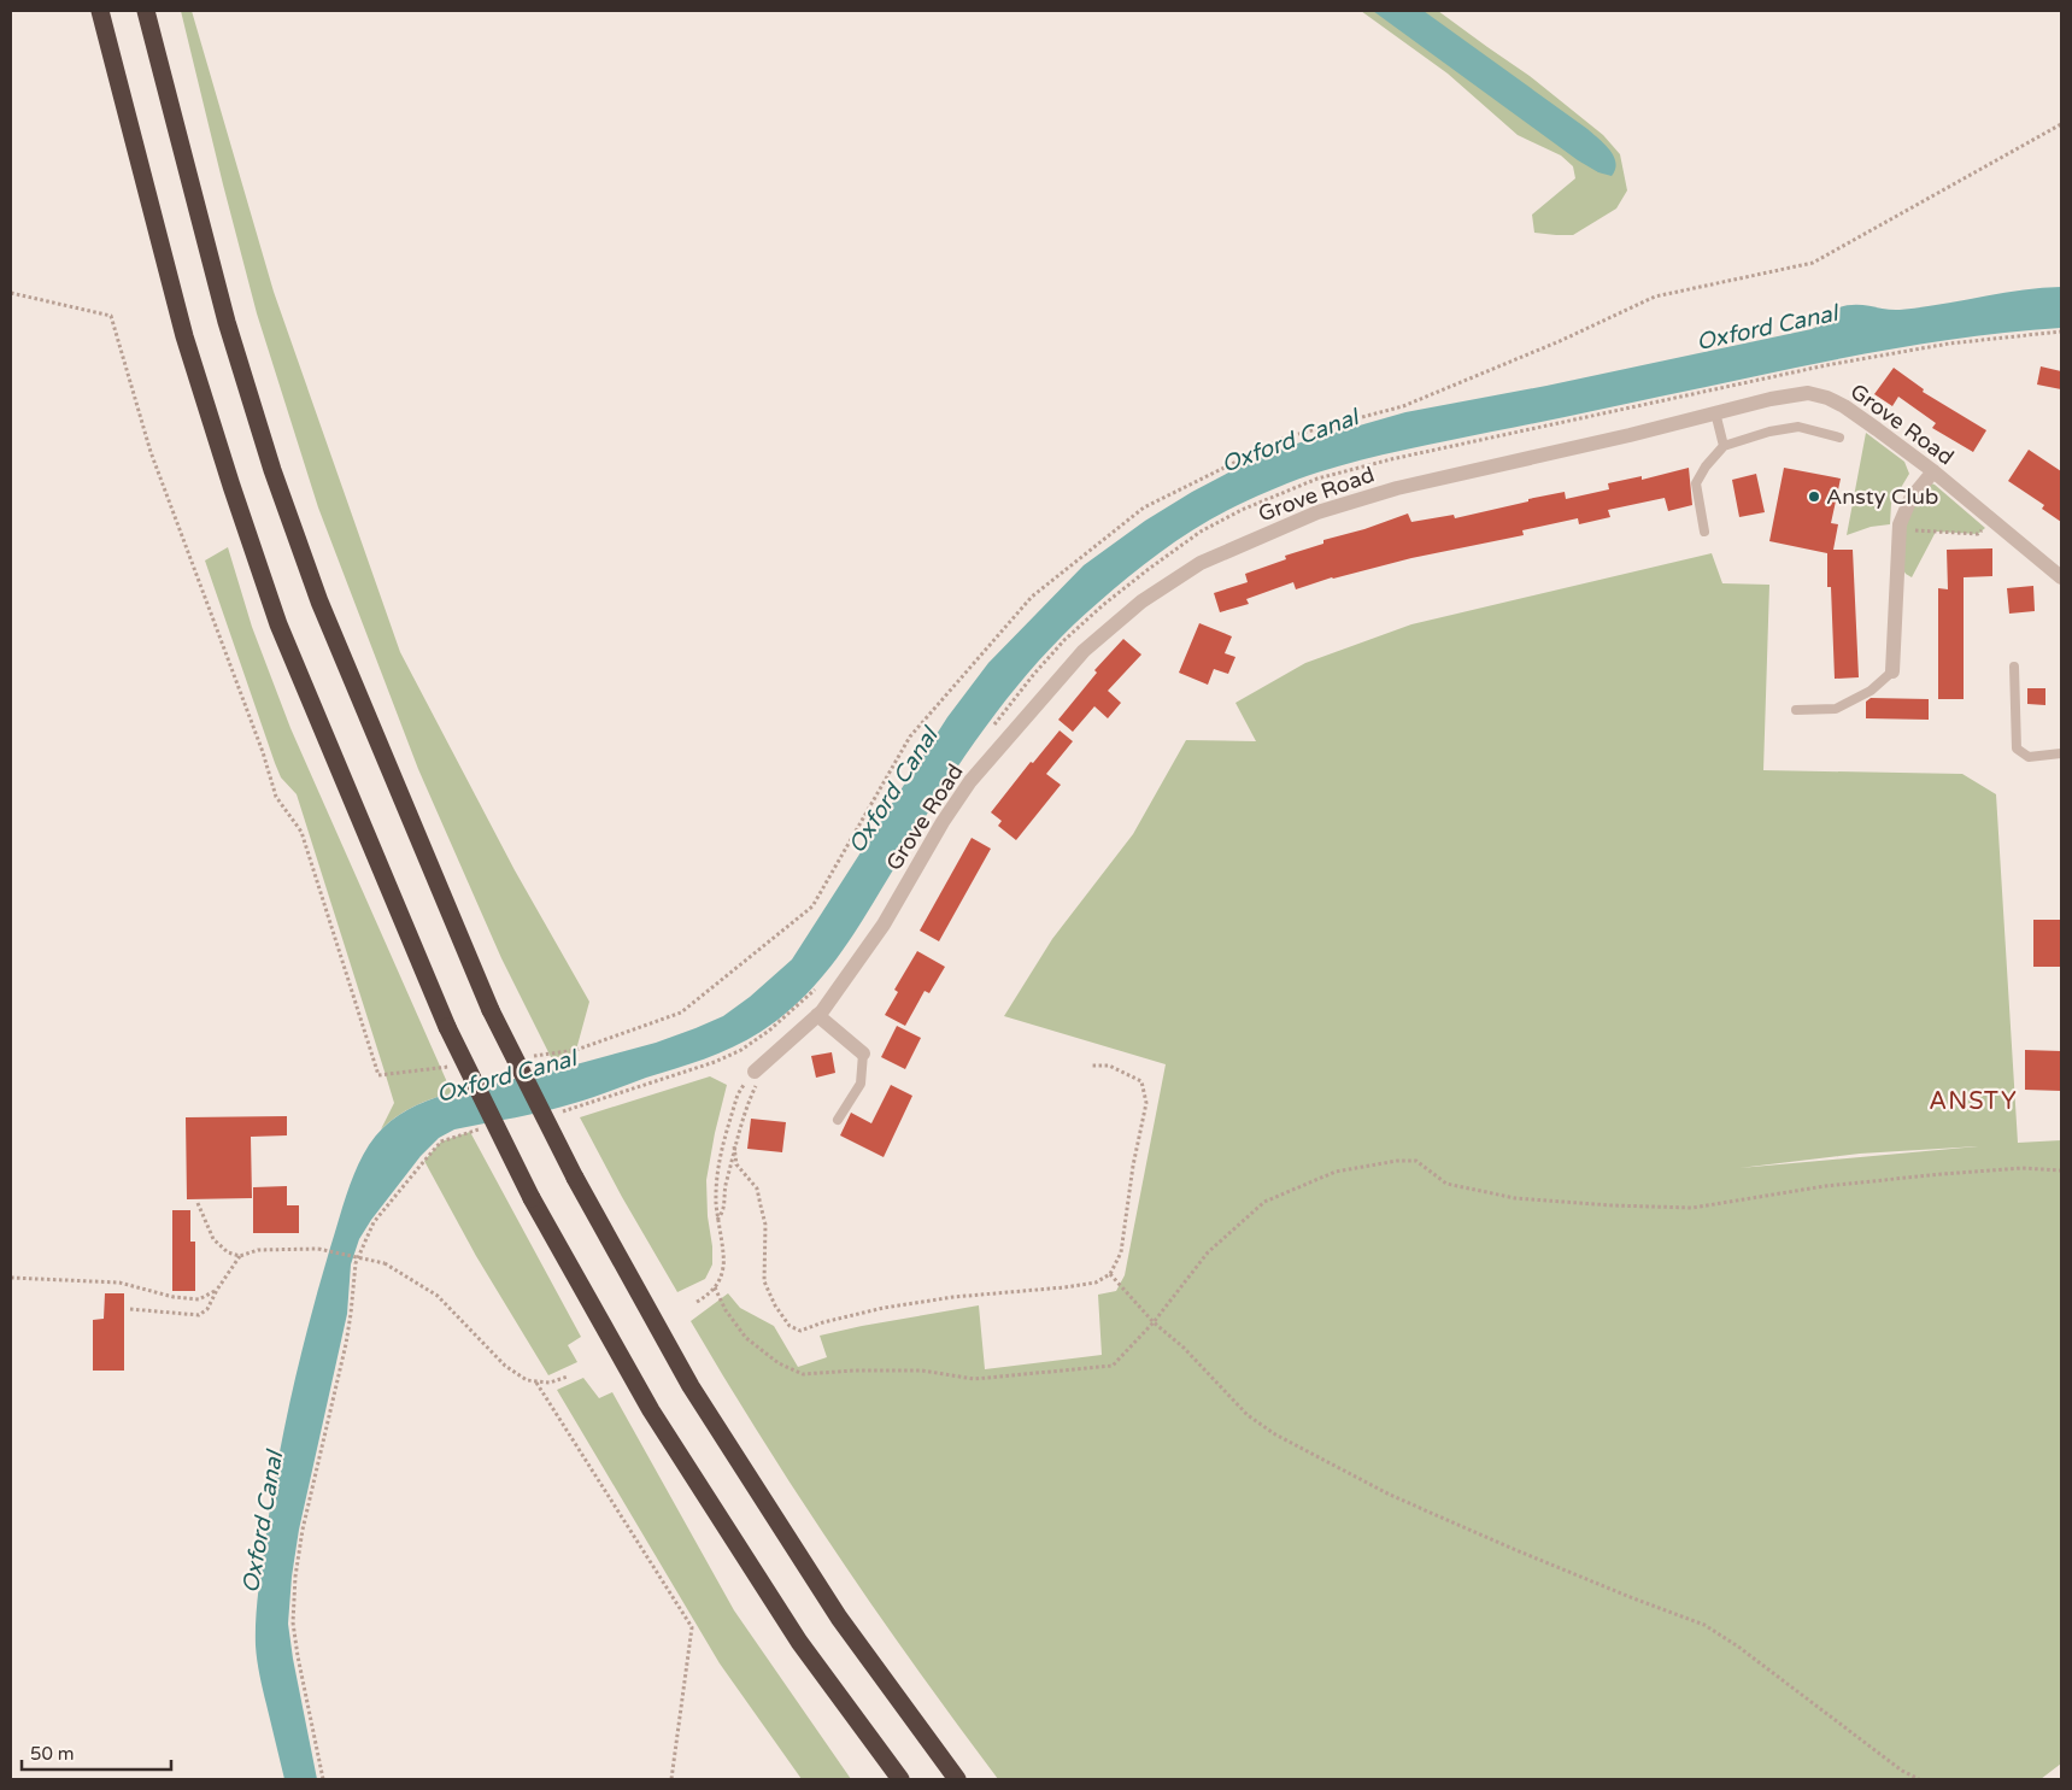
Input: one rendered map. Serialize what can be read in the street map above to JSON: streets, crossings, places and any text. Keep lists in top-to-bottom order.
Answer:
{
  "streets": {
    "street": ["Grove Road"]
  },
  "districts": ["ANSTY"],
  "water": ["Oxford Canal"],
  "places": ["Ansty Club"],
  "scale_bar": "50 m"
}
